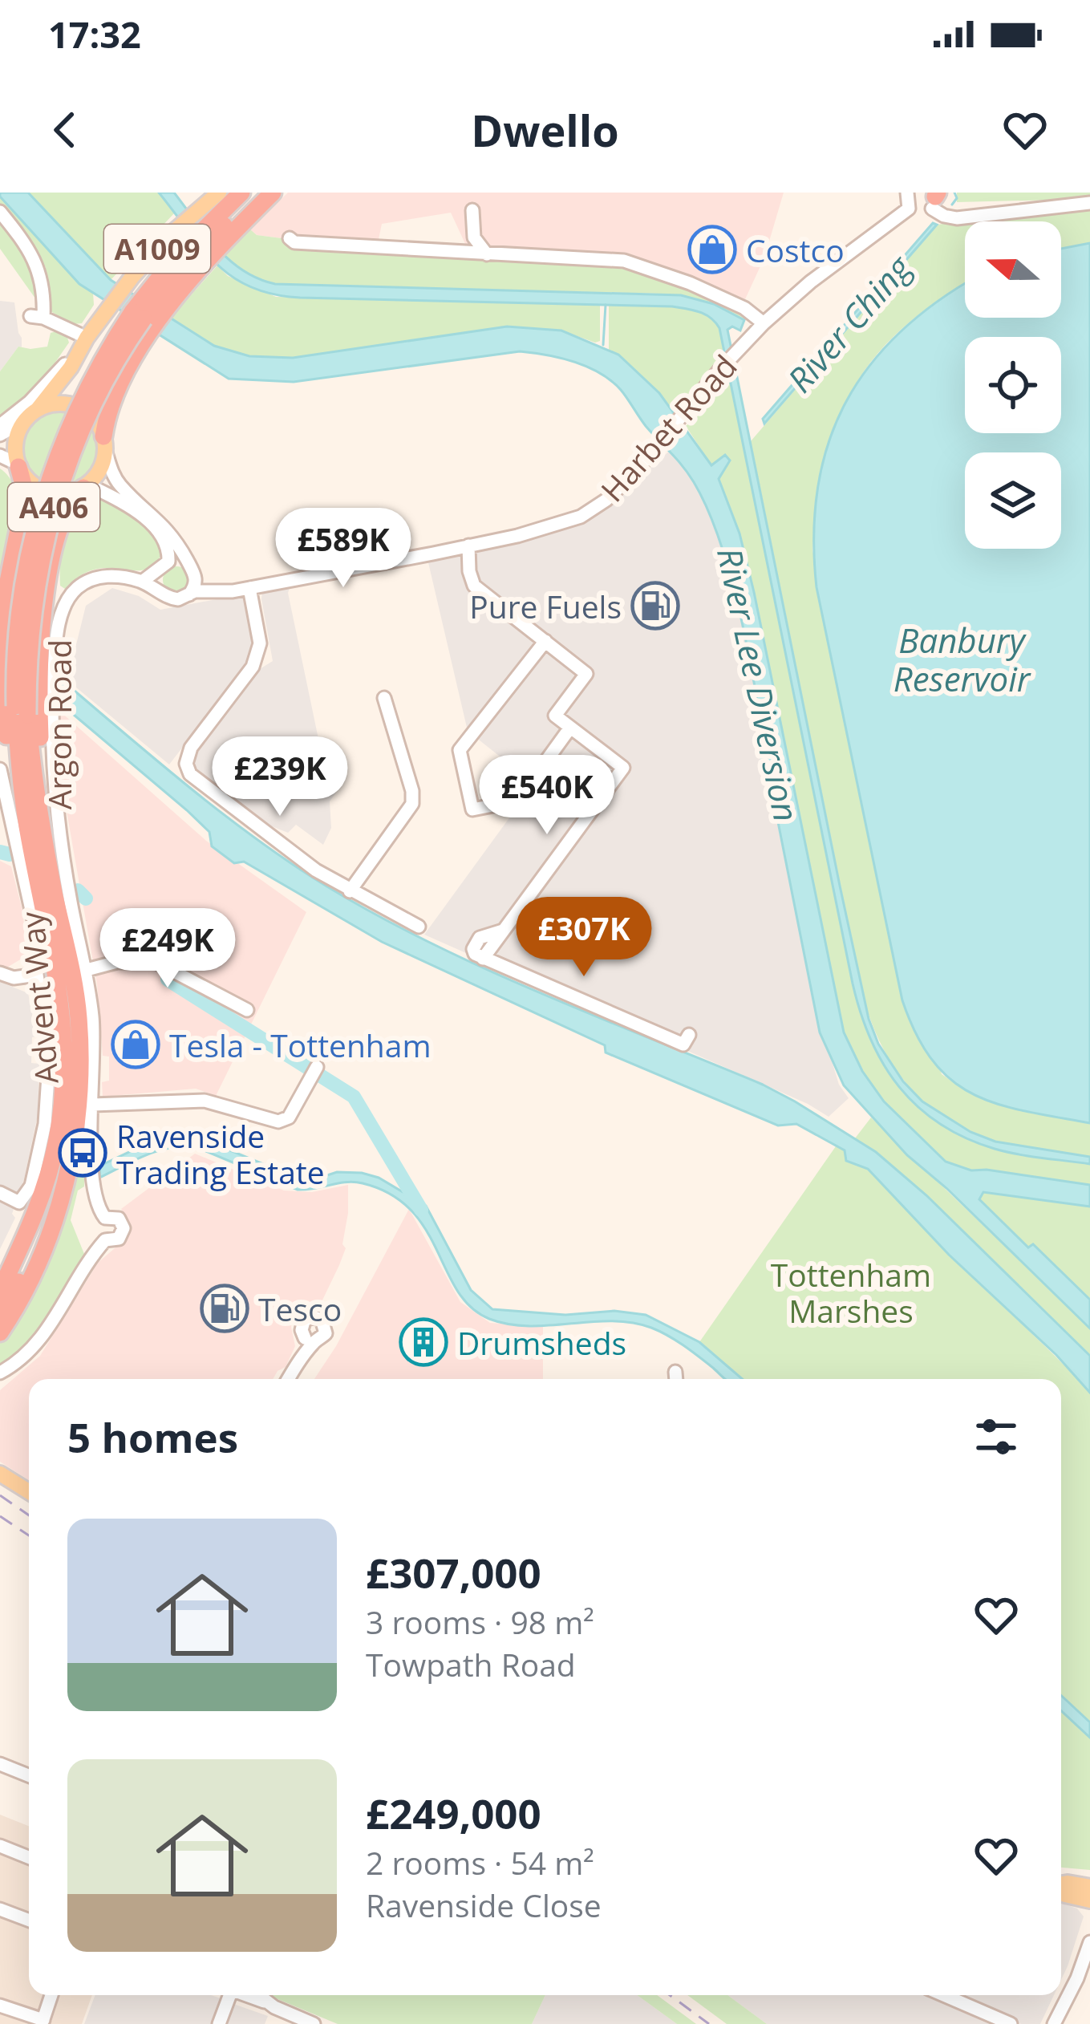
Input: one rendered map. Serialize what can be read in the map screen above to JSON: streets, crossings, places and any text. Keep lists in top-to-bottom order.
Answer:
{
  "streets": {
    "highway": ["A406"],
    "main road": ["A1009"],
    "street": ["Harbet Road", "Argon Road", "Advent Way"]
  },
  "crossings": [
    ["A1009", "A406"],
    ["Harbet Road", "Argon Road"]
  ],
  "water": ["River Ching", "Banbury Reservoir", "River Lee Diversion"],
  "parks": ["Tottenham Marshes"],
  "places": {
    "shop": ["Costco", "Tesla - Tottenham"],
    "fuel station": ["Pure Fuels", "Tesco"],
    "bus stop": ["Ravenside Trading Estate"],
    "building": ["Drumsheds"]
  },
  "north": "left",
  "page": {
    "status": "17:32",
    "header": "Dwello",
    "price": [
      "£589K",
      "£239K",
      "£540K",
      "£307K",
      "£249K"
    ],
    "heading": "5 homes",
    "list": [
      {
        "name": "£307,000",
        "note": "3 rooms · 98 m² · Towpath Road"
      },
      {
        "name": "£249,000",
        "note": "2 rooms · 54 m² · Ravenside Close"
      }
    ]
  }
}
